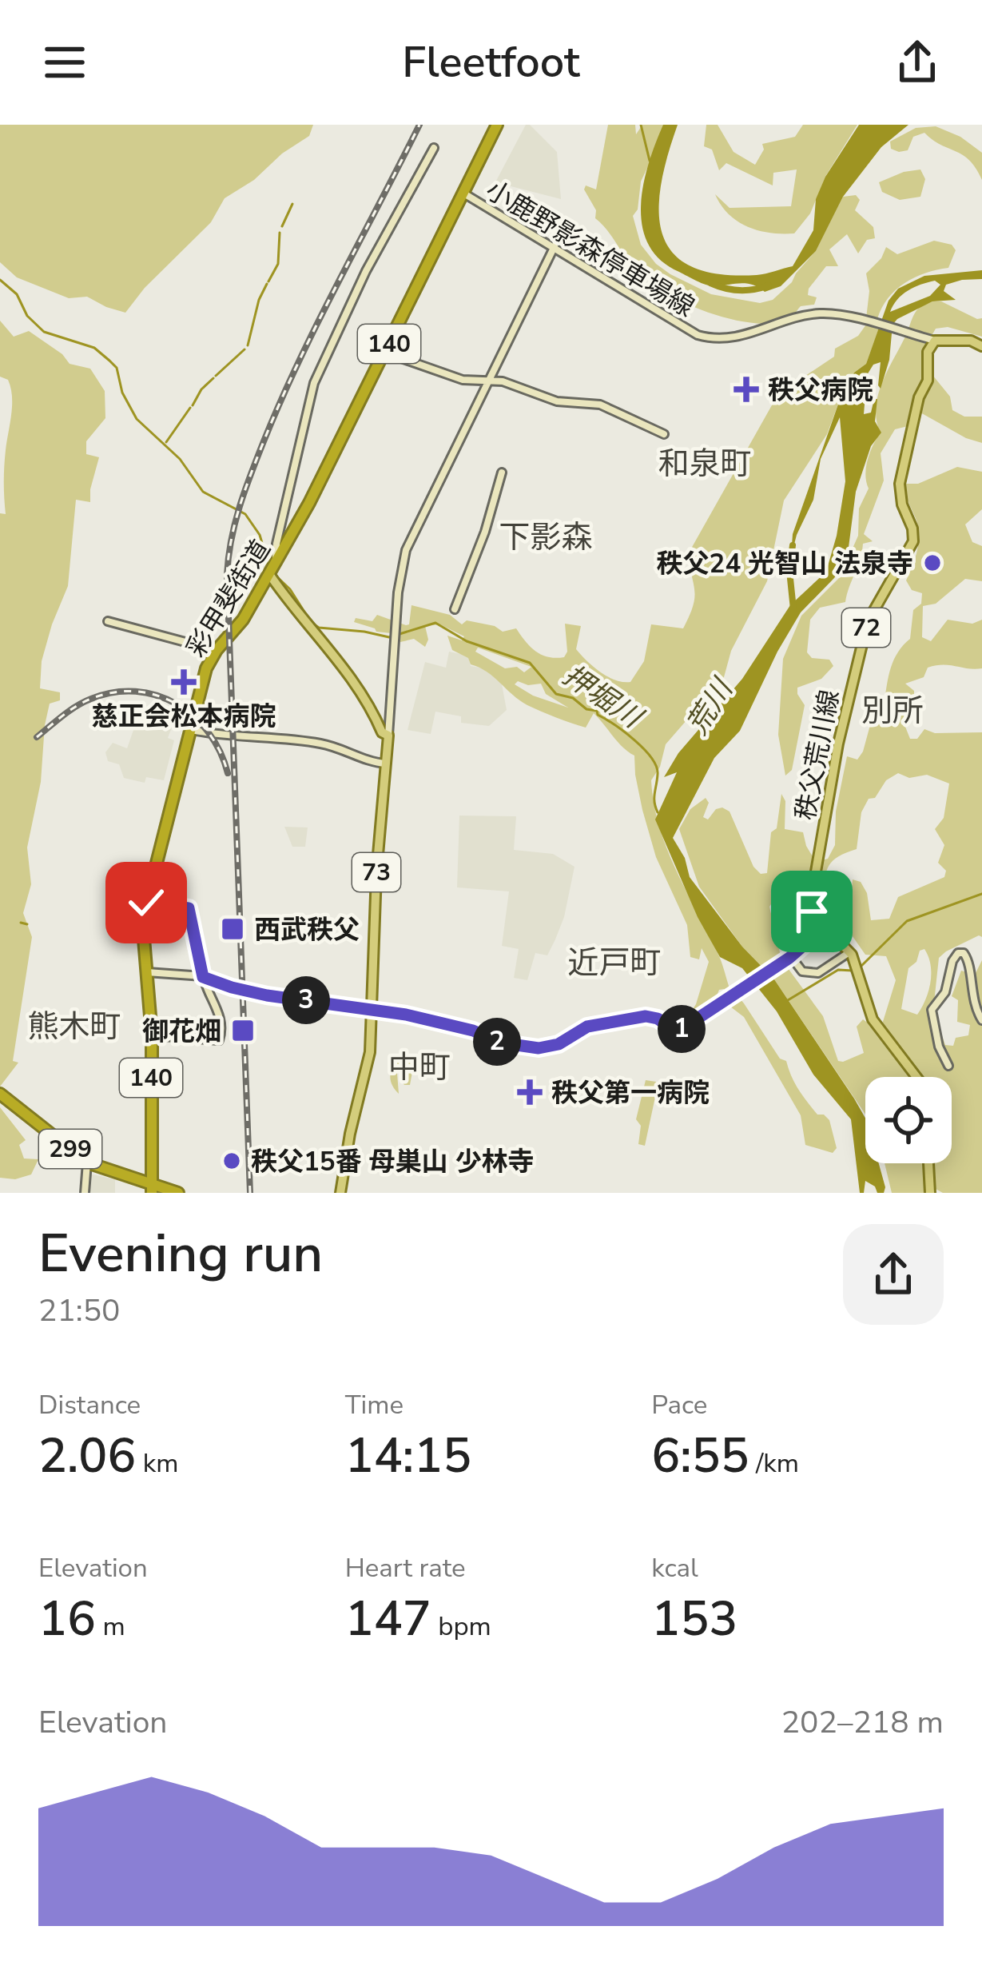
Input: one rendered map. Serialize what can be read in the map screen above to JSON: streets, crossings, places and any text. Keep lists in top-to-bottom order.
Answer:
{
  "streets": {
    "highway": ["140", "彩甲斐街道", "299"],
    "main road": ["72", "秩父荒川線", "73"],
    "street": ["小鹿野影森停車場線"]
  },
  "crossings": [
    ["小鹿野影森停車場線", "彩甲斐街道"],
    ["小鹿野影森停車場線", "秩父荒川線"],
    ["彩甲斐街道", "299"]
  ],
  "districts": [
    "和泉町",
    "下影森",
    "別所",
    "近戸町",
    "熊木町",
    "中町"
  ],
  "water": ["押堀川", "荒川"],
  "places": {
    "health": ["秩父病院", "慈正会松本病院", "秩父第一病院"],
    "other": ["秩父24 光智山 法泉寺", "秩父15番 母巣山 少林寺"],
    "transit": ["西武秩父", "御花畑"]
  },
  "page": {
    "header": "Fleetfoot",
    "pins": ["3", "1", "2"],
    "heading": ["Evening run", "21:50"],
    "stats": [
      ["Distance", "2.06 km"],
      ["Time", "14:15"],
      ["Pace", "6:55 /km"],
      ["Elevation", "16 m"],
      ["Heart rate", "147 bpm"],
      ["kcal", "153"]
    ],
    "chart": ["Elevation", "202–218 m"]
  }
}
